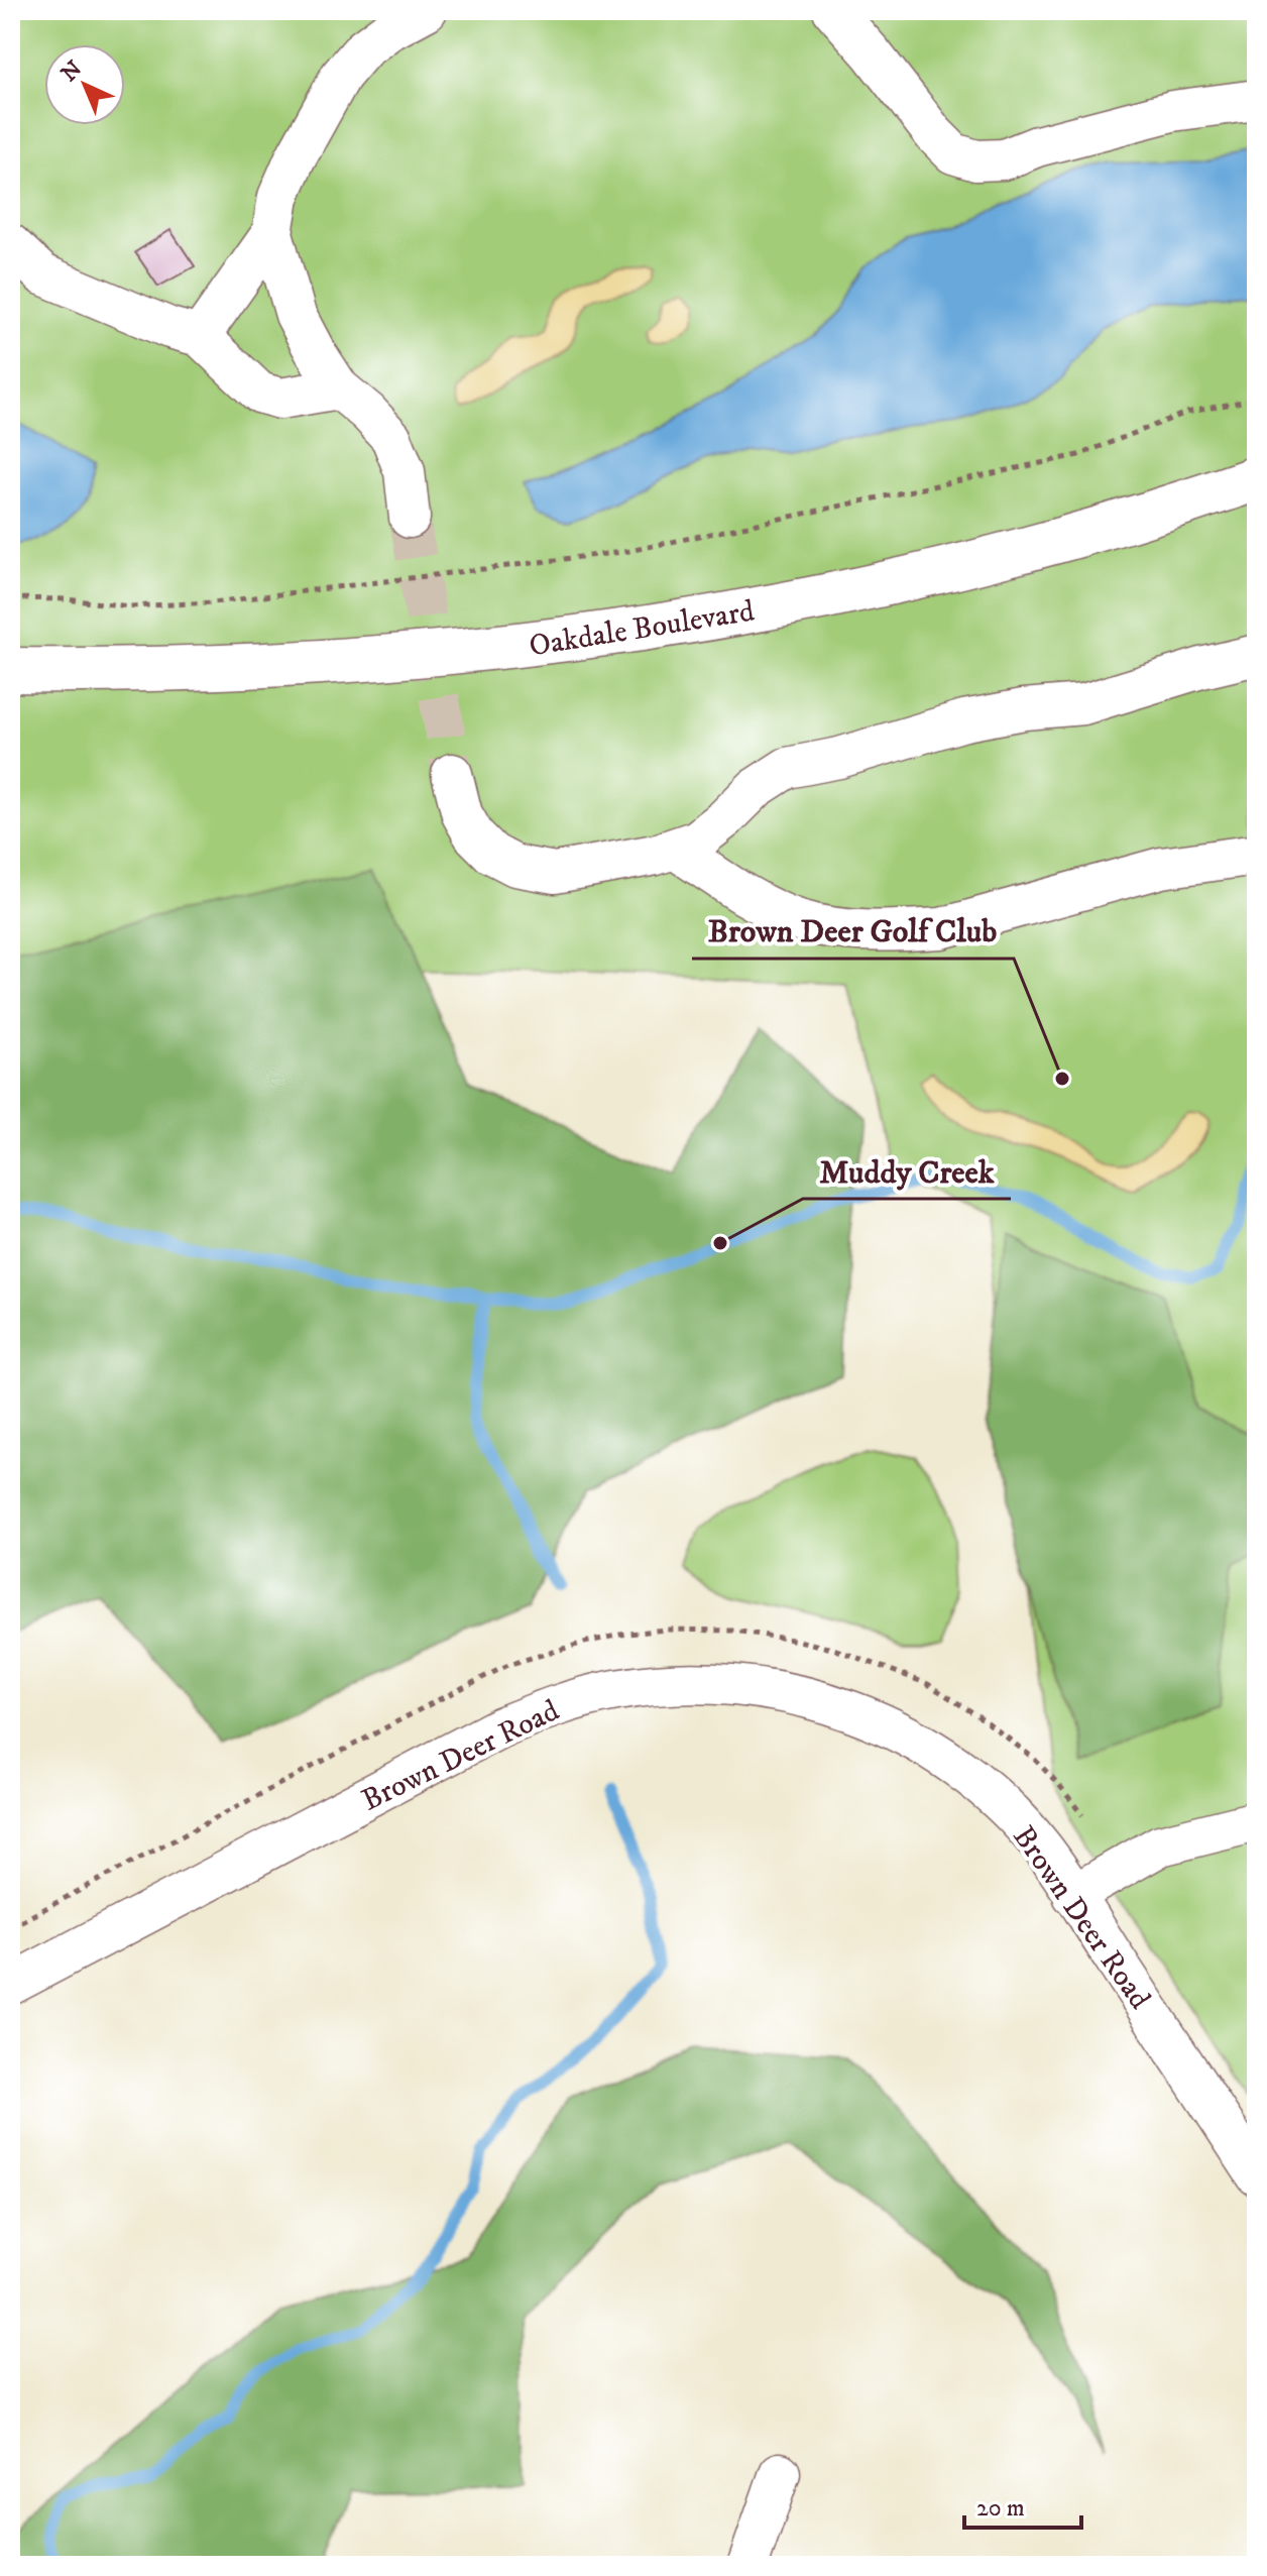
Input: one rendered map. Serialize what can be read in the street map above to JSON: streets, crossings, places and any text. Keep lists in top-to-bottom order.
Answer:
{
  "streets": {
    "main road": ["Oakdale Boulevard"],
    "street": ["Brown Deer Road"]
  },
  "places": ["Brown Deer Golf Club", "Muddy Creek"],
  "scale_bar": "20 m",
  "north": "top left"
}
